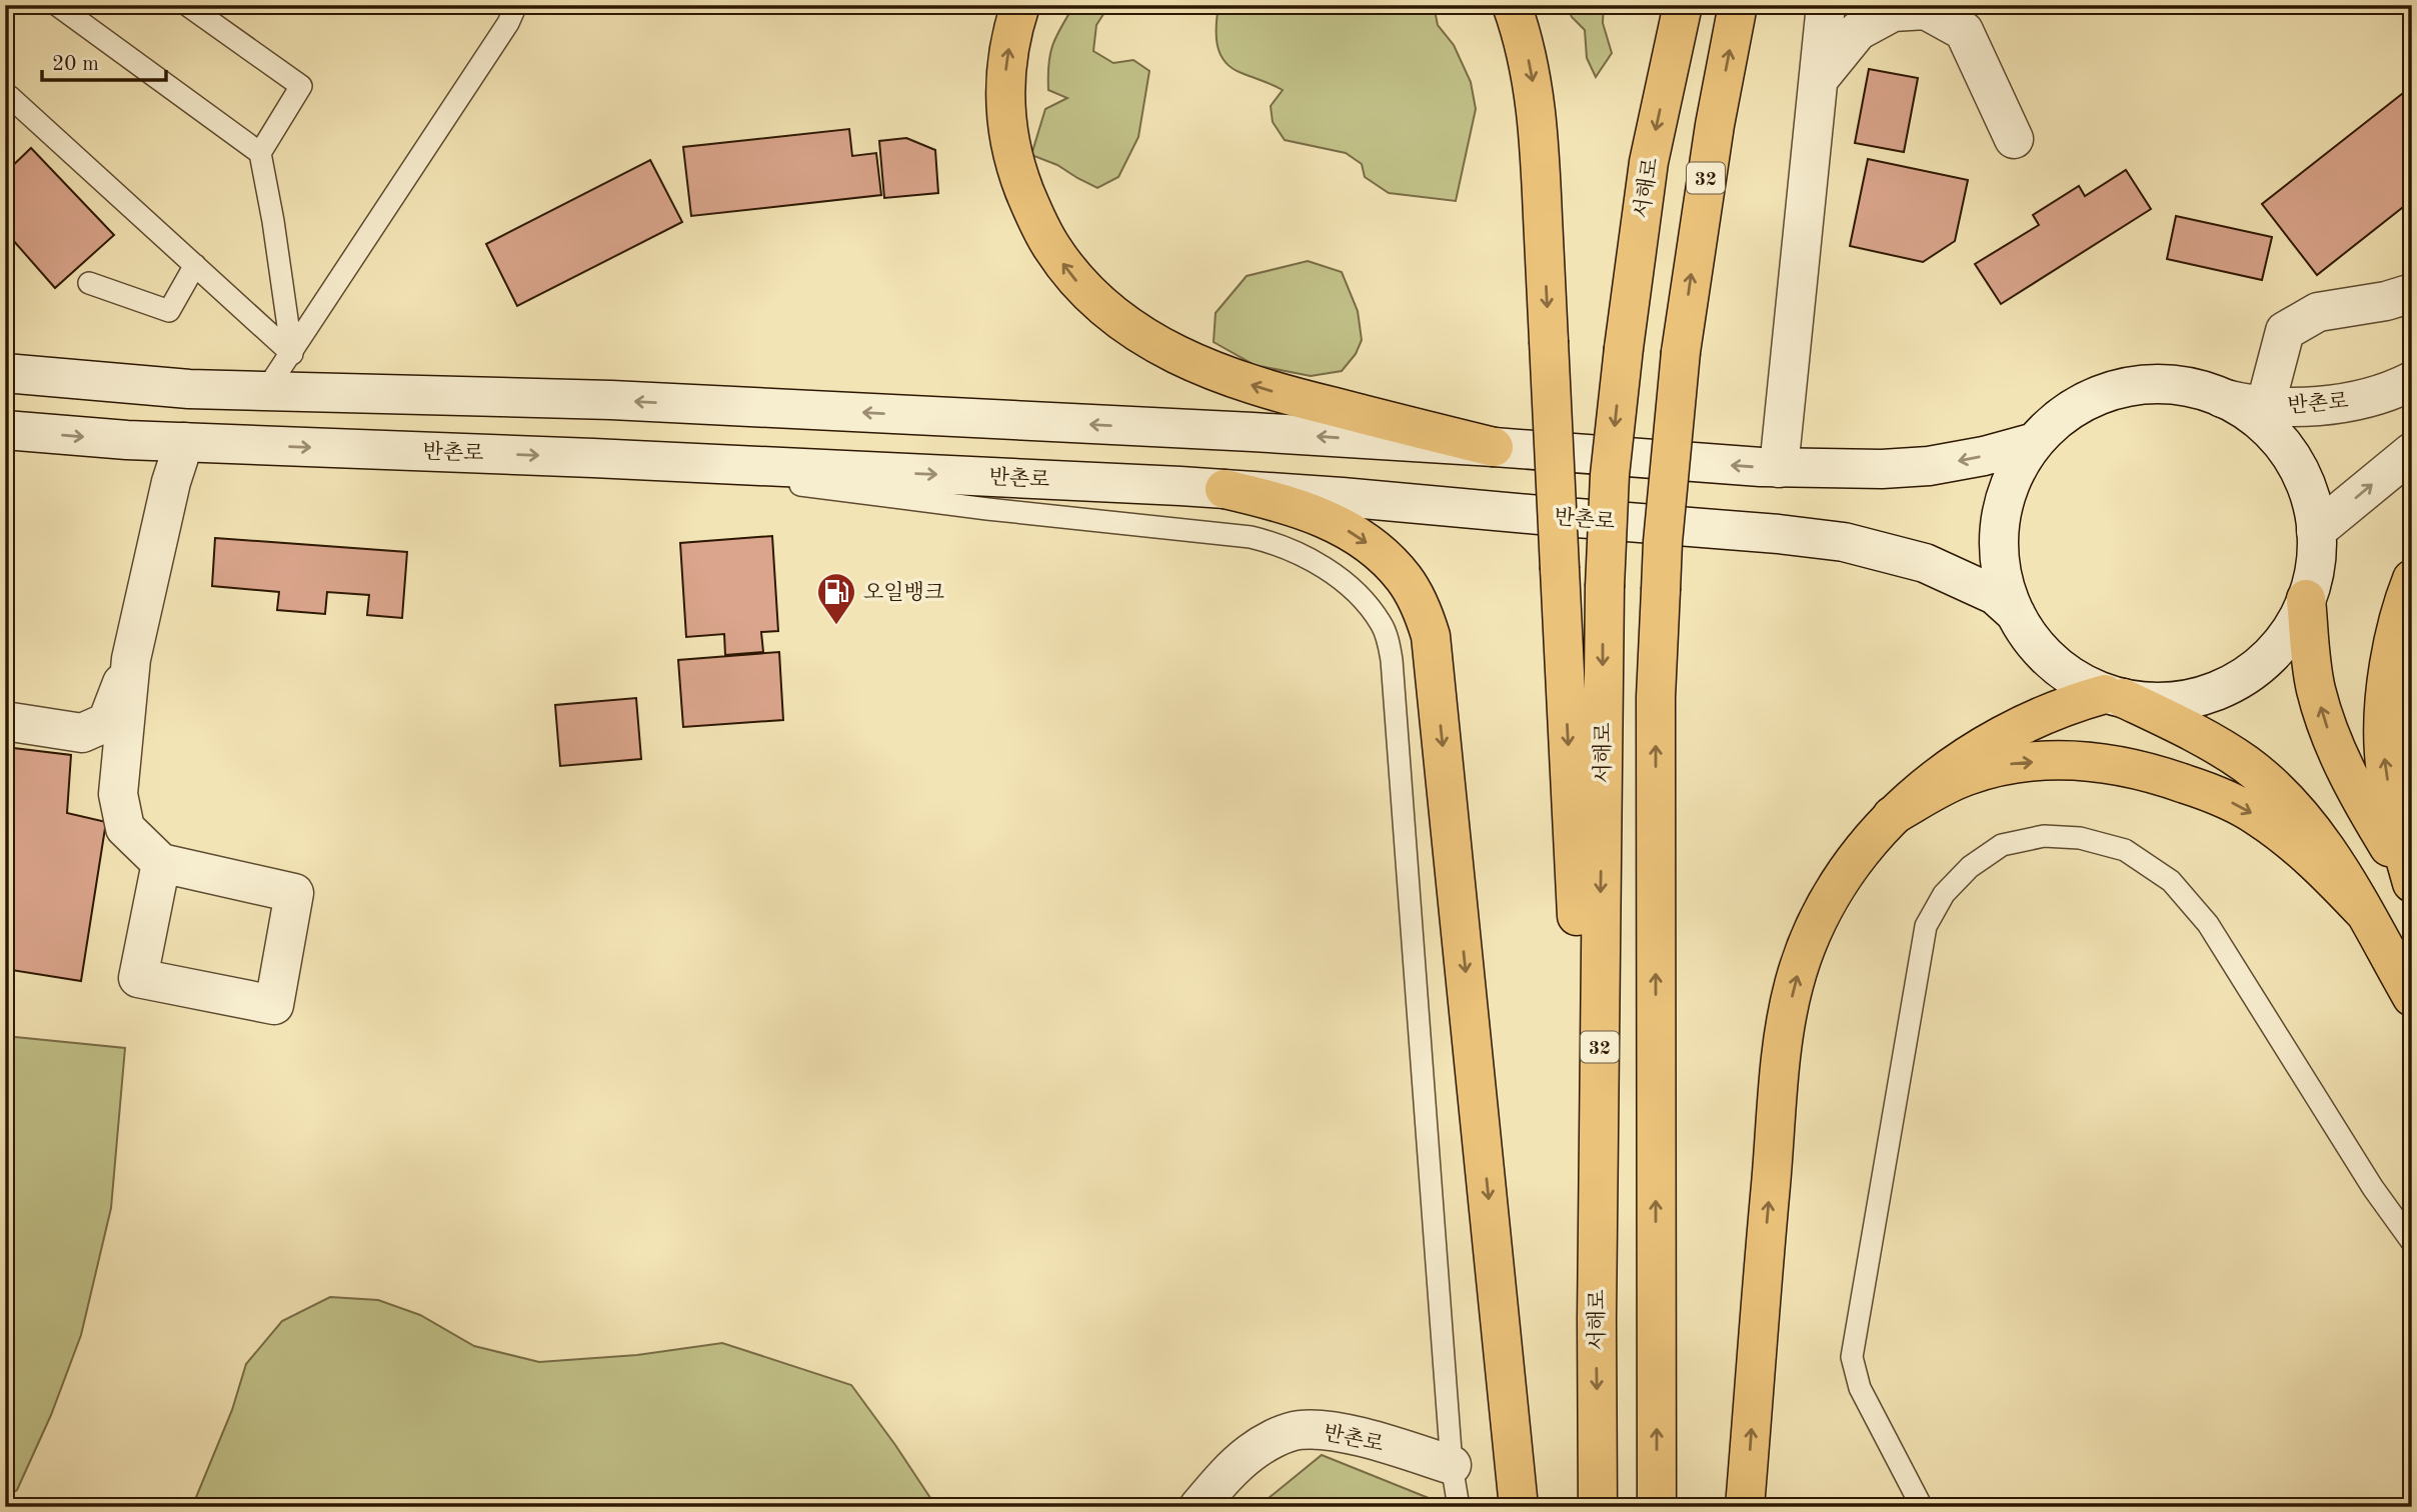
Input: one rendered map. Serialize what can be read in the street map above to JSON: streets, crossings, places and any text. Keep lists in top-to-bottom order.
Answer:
{
  "streets": {
    "highway": ["32", "서해로"],
    "main road": ["반촌로"]
  },
  "places": {
    "fuel station": ["오일뱅크"]
  },
  "scale_bar": "20 m"
}
